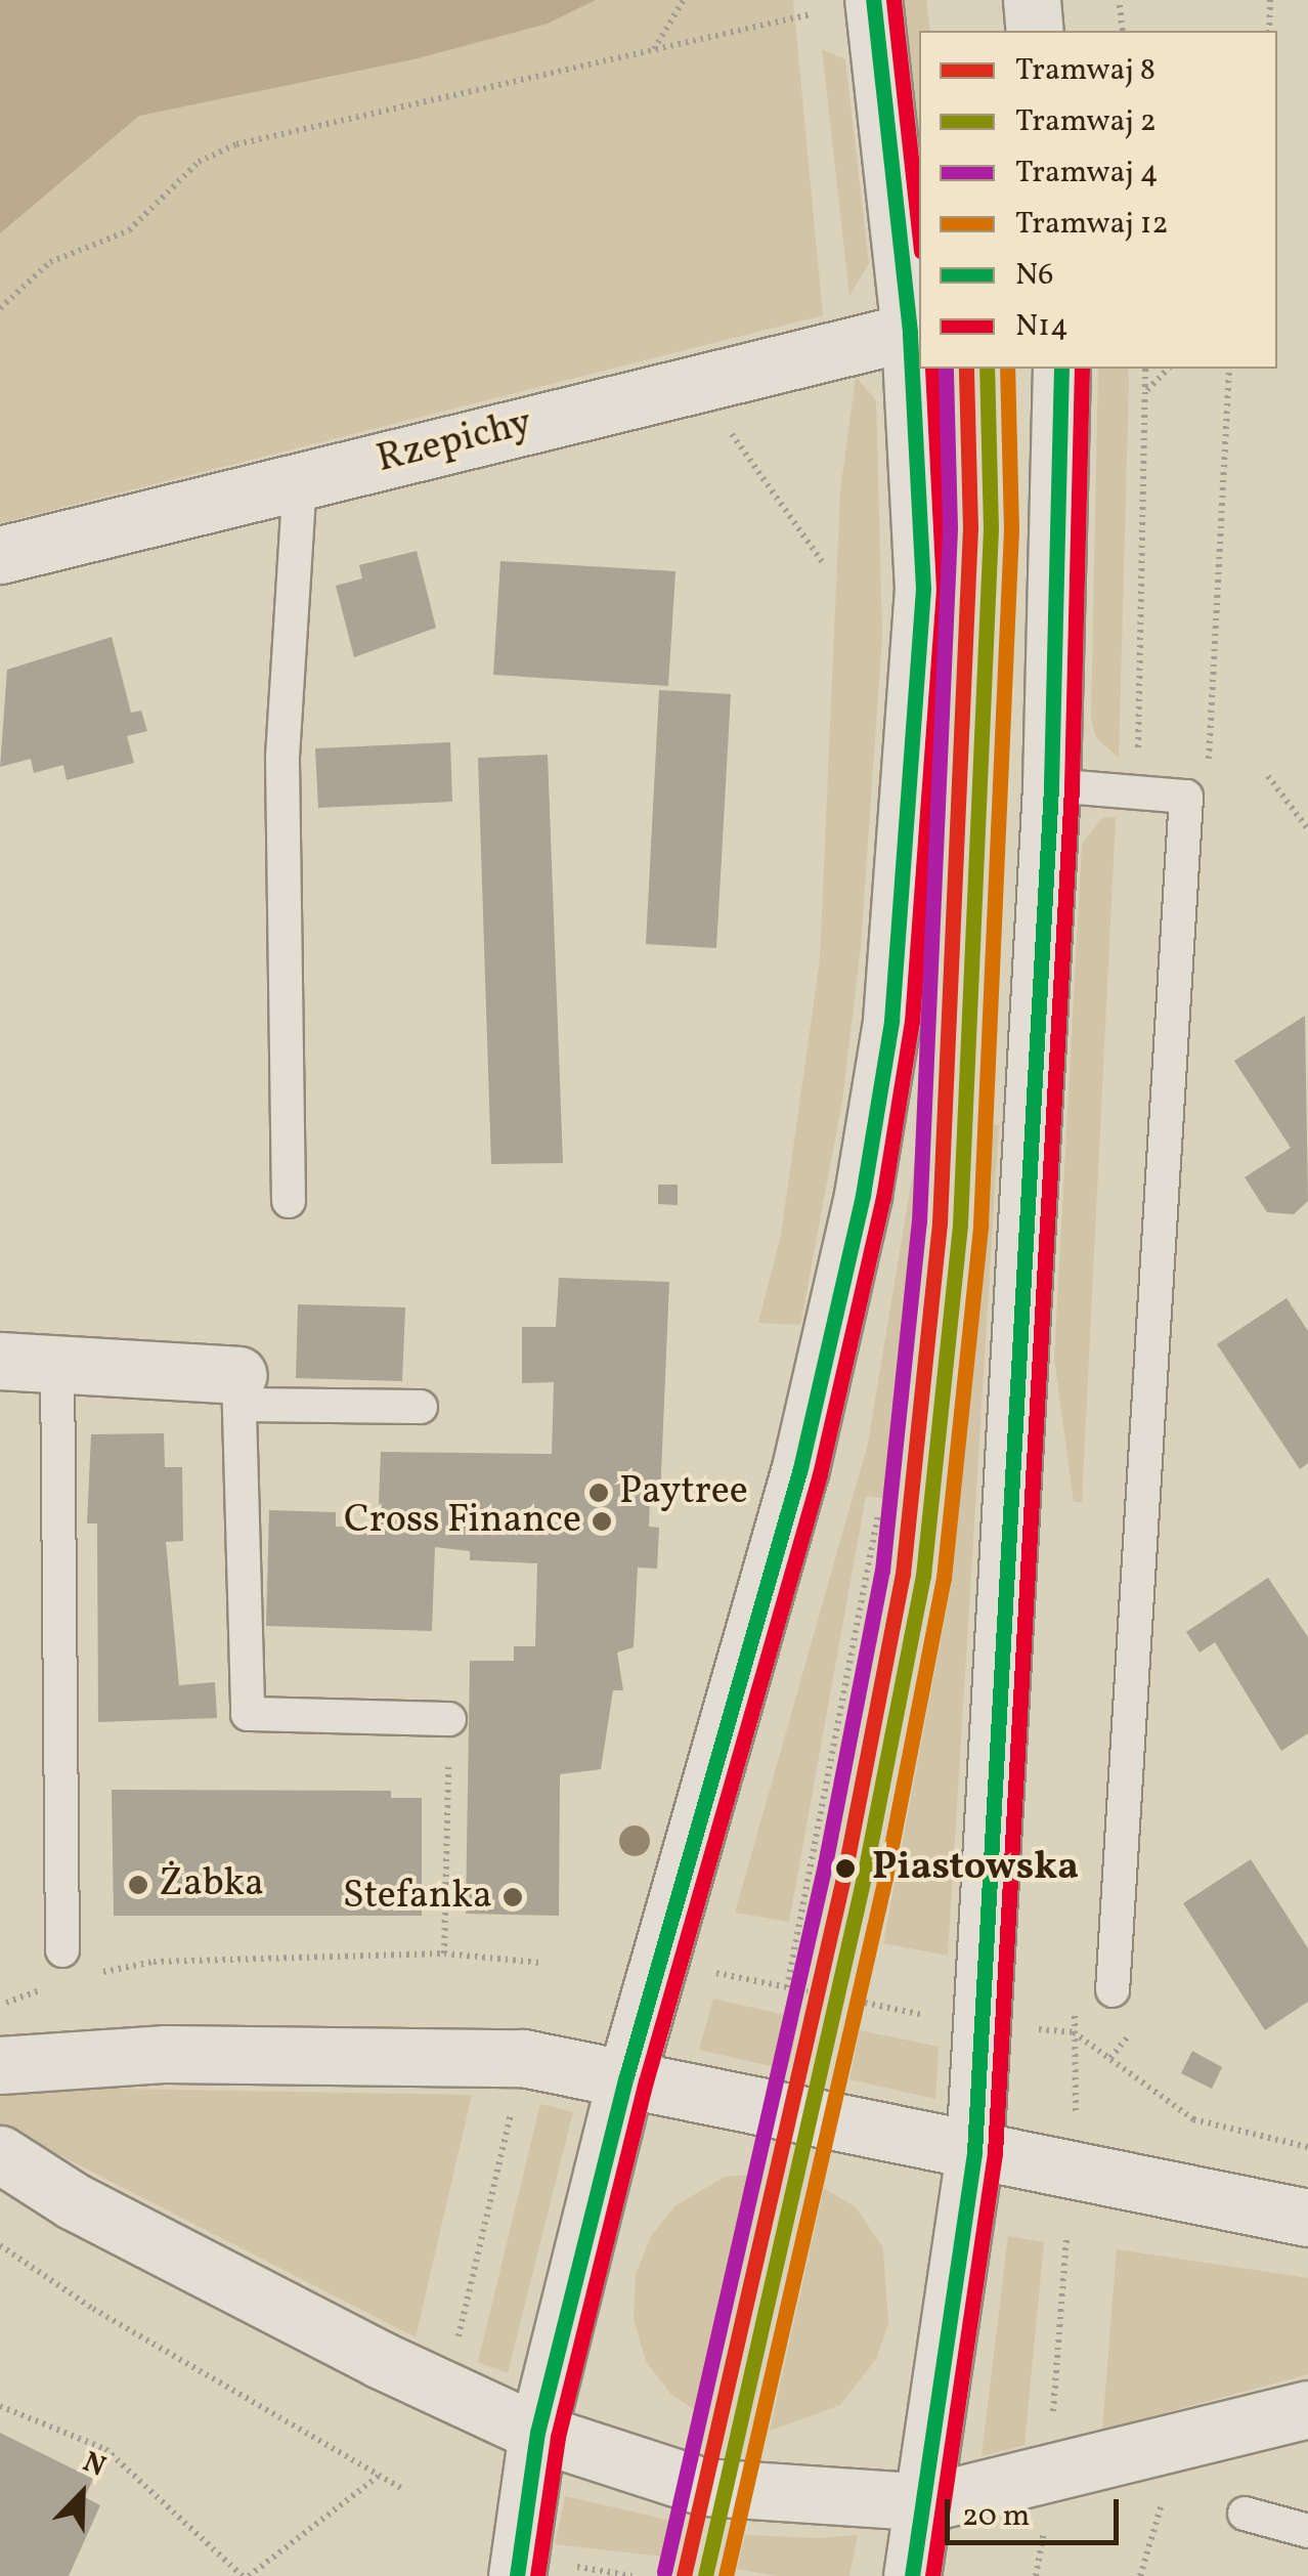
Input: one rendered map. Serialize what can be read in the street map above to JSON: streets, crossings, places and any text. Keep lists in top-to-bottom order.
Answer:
{
  "streets": {
    "main road": ["Rzepichy"]
  },
  "places": [
    "Paytree",
    "Cross Finance",
    "Piastowska",
    "Żabka",
    "Stefanka"
  ],
  "lines": [
    "transit line N6",
    "transit line N14",
    "tram line 8",
    "tram line 2",
    "tram line 4",
    "tram line 12"
  ],
  "legend": [
    "Tramwaj 8",
    "Tramwaj 2",
    "Tramwaj 4",
    "Tramwaj 12",
    "N6",
    "N14"
  ],
  "scale_bar": "20 m",
  "north": "top right"
}
